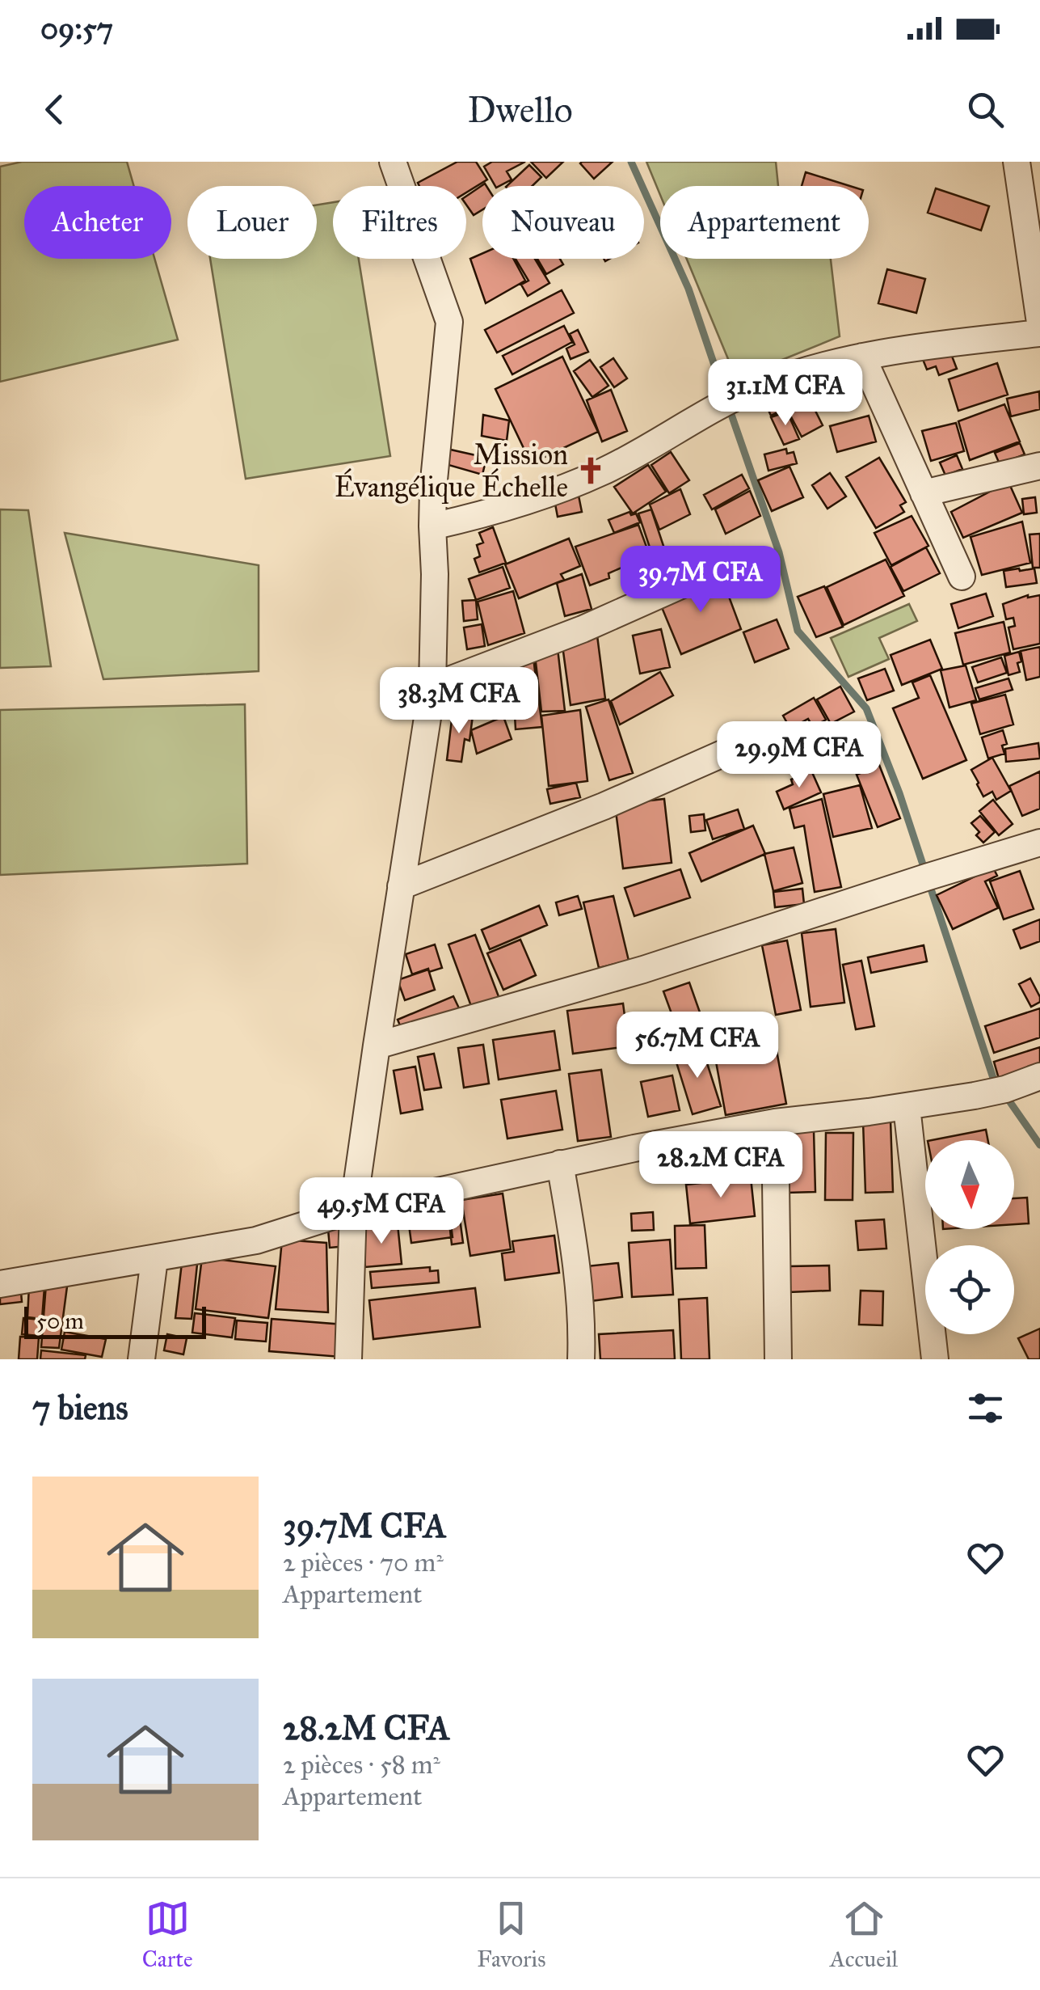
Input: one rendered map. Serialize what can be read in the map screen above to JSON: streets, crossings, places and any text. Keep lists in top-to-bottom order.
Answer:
{
  "places": {
    "church": ["Mission Évangélique Échelle"]
  },
  "scale_bar": "50 m",
  "north": "bottom",
  "page": {
    "status": "09:57",
    "header": "Dwello",
    "chip": [
      "Acheter",
      "Louer",
      "Filtres",
      "Nouveau",
      "Appartement"
    ],
    "price": [
      "31.1M CFA",
      "39.7M CFA",
      "38.3M CFA",
      "29.9M CFA",
      "56.7M CFA",
      "28.2M CFA",
      "49.5M CFA"
    ],
    "scale": "50 m",
    "heading": "7 biens",
    "list": [
      {
        "name": "39.7M CFA",
        "note": "2 pièces · 70 m² · Appartement"
      },
      {
        "name": "28.2M CFA",
        "note": "2 pièces · 58 m² · Appartement"
      }
    ],
    "tabs": ["Carte", "Favoris", "Accueil"]
  }
}
